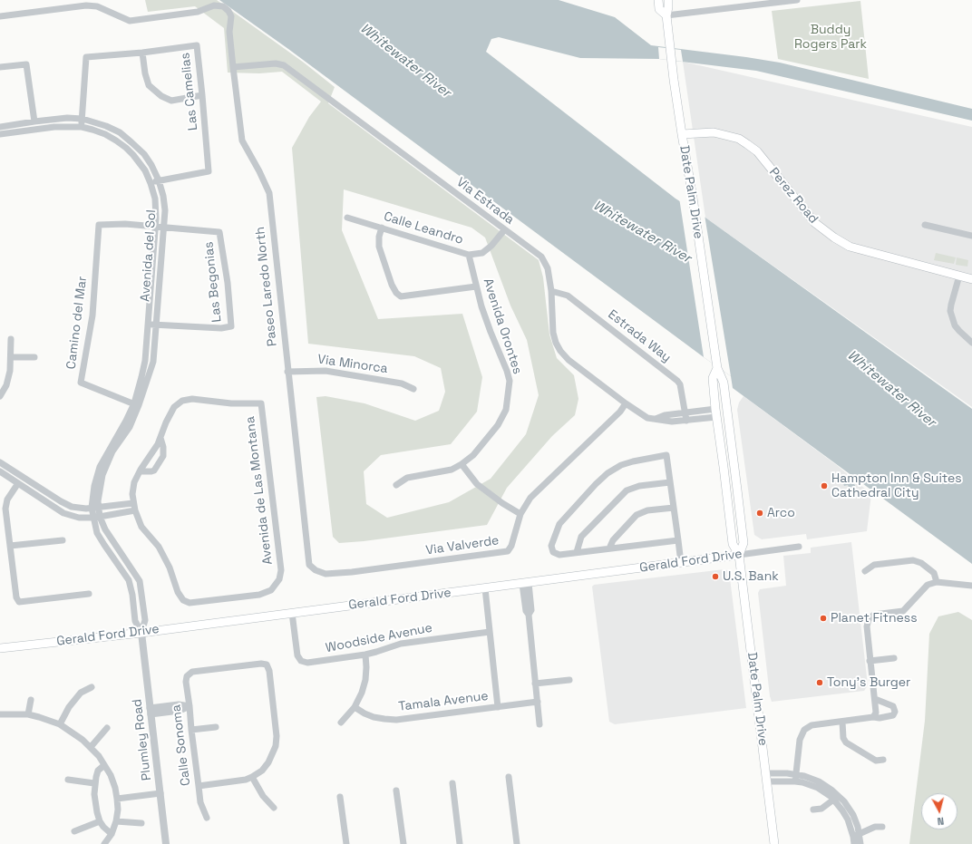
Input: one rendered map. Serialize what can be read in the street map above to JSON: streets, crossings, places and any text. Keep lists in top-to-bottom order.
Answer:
{
  "streets": {
    "main road": ["Date Palm Drive", "Perez Road", "Gerald Ford Drive"],
    "street": [
      "Las Camelias",
      "Via Estrada",
      "Calle Leandro",
      "Avenida del Sol",
      "Las Begonias",
      "Paseo Laredo North",
      "Camino del Mar",
      "Avenida Orontes",
      "Estrada Way",
      "Via Minorca",
      "Avenida de Las Montana",
      "Via Valverde",
      "Woodside Avenue",
      "Tamala Avenue",
      "Plumley Road",
      "Calle Sonoma"
    ]
  },
  "crossings": [
    ["Las Camelias", "Avenida del Sol"],
    ["Date Palm Drive", "Perez Road"],
    ["Date Palm Drive", "Via Estrada"],
    ["Date Palm Drive", "Gerald Ford Drive"],
    ["Via Estrada", "Calle Leandro"],
    ["Via Estrada", "Paseo Laredo North"],
    ["Via Estrada", "Estrada Way"],
    ["Via Estrada", "Via Valverde"],
    ["Calle Leandro", "Avenida Orontes"],
    ["Avenida del Sol", "Las Begonias"],
    ["Avenida del Sol", "Camino del Mar"],
    ["Avenida del Sol", "Gerald Ford Drive"],
    ["Avenida del Sol", "Plumley Road"],
    ["Las Begonias", "Camino del Mar"],
    ["Paseo Laredo North", "Via Minorca"],
    ["Paseo Laredo North", "Via Valverde"],
    ["Gerald Ford Drive", "Woodside Avenue"],
    ["Gerald Ford Drive", "Plumley Road"]
  ],
  "water": ["Whitewater River"],
  "parks": ["Buddy Rogers Park"],
  "places": [
    "Hampton Inn & Suites Cathedral City",
    "Arco",
    "U.S. Bank",
    "Planet Fitness",
    "Tony's Burger"
  ],
  "north": "bottom"
}
